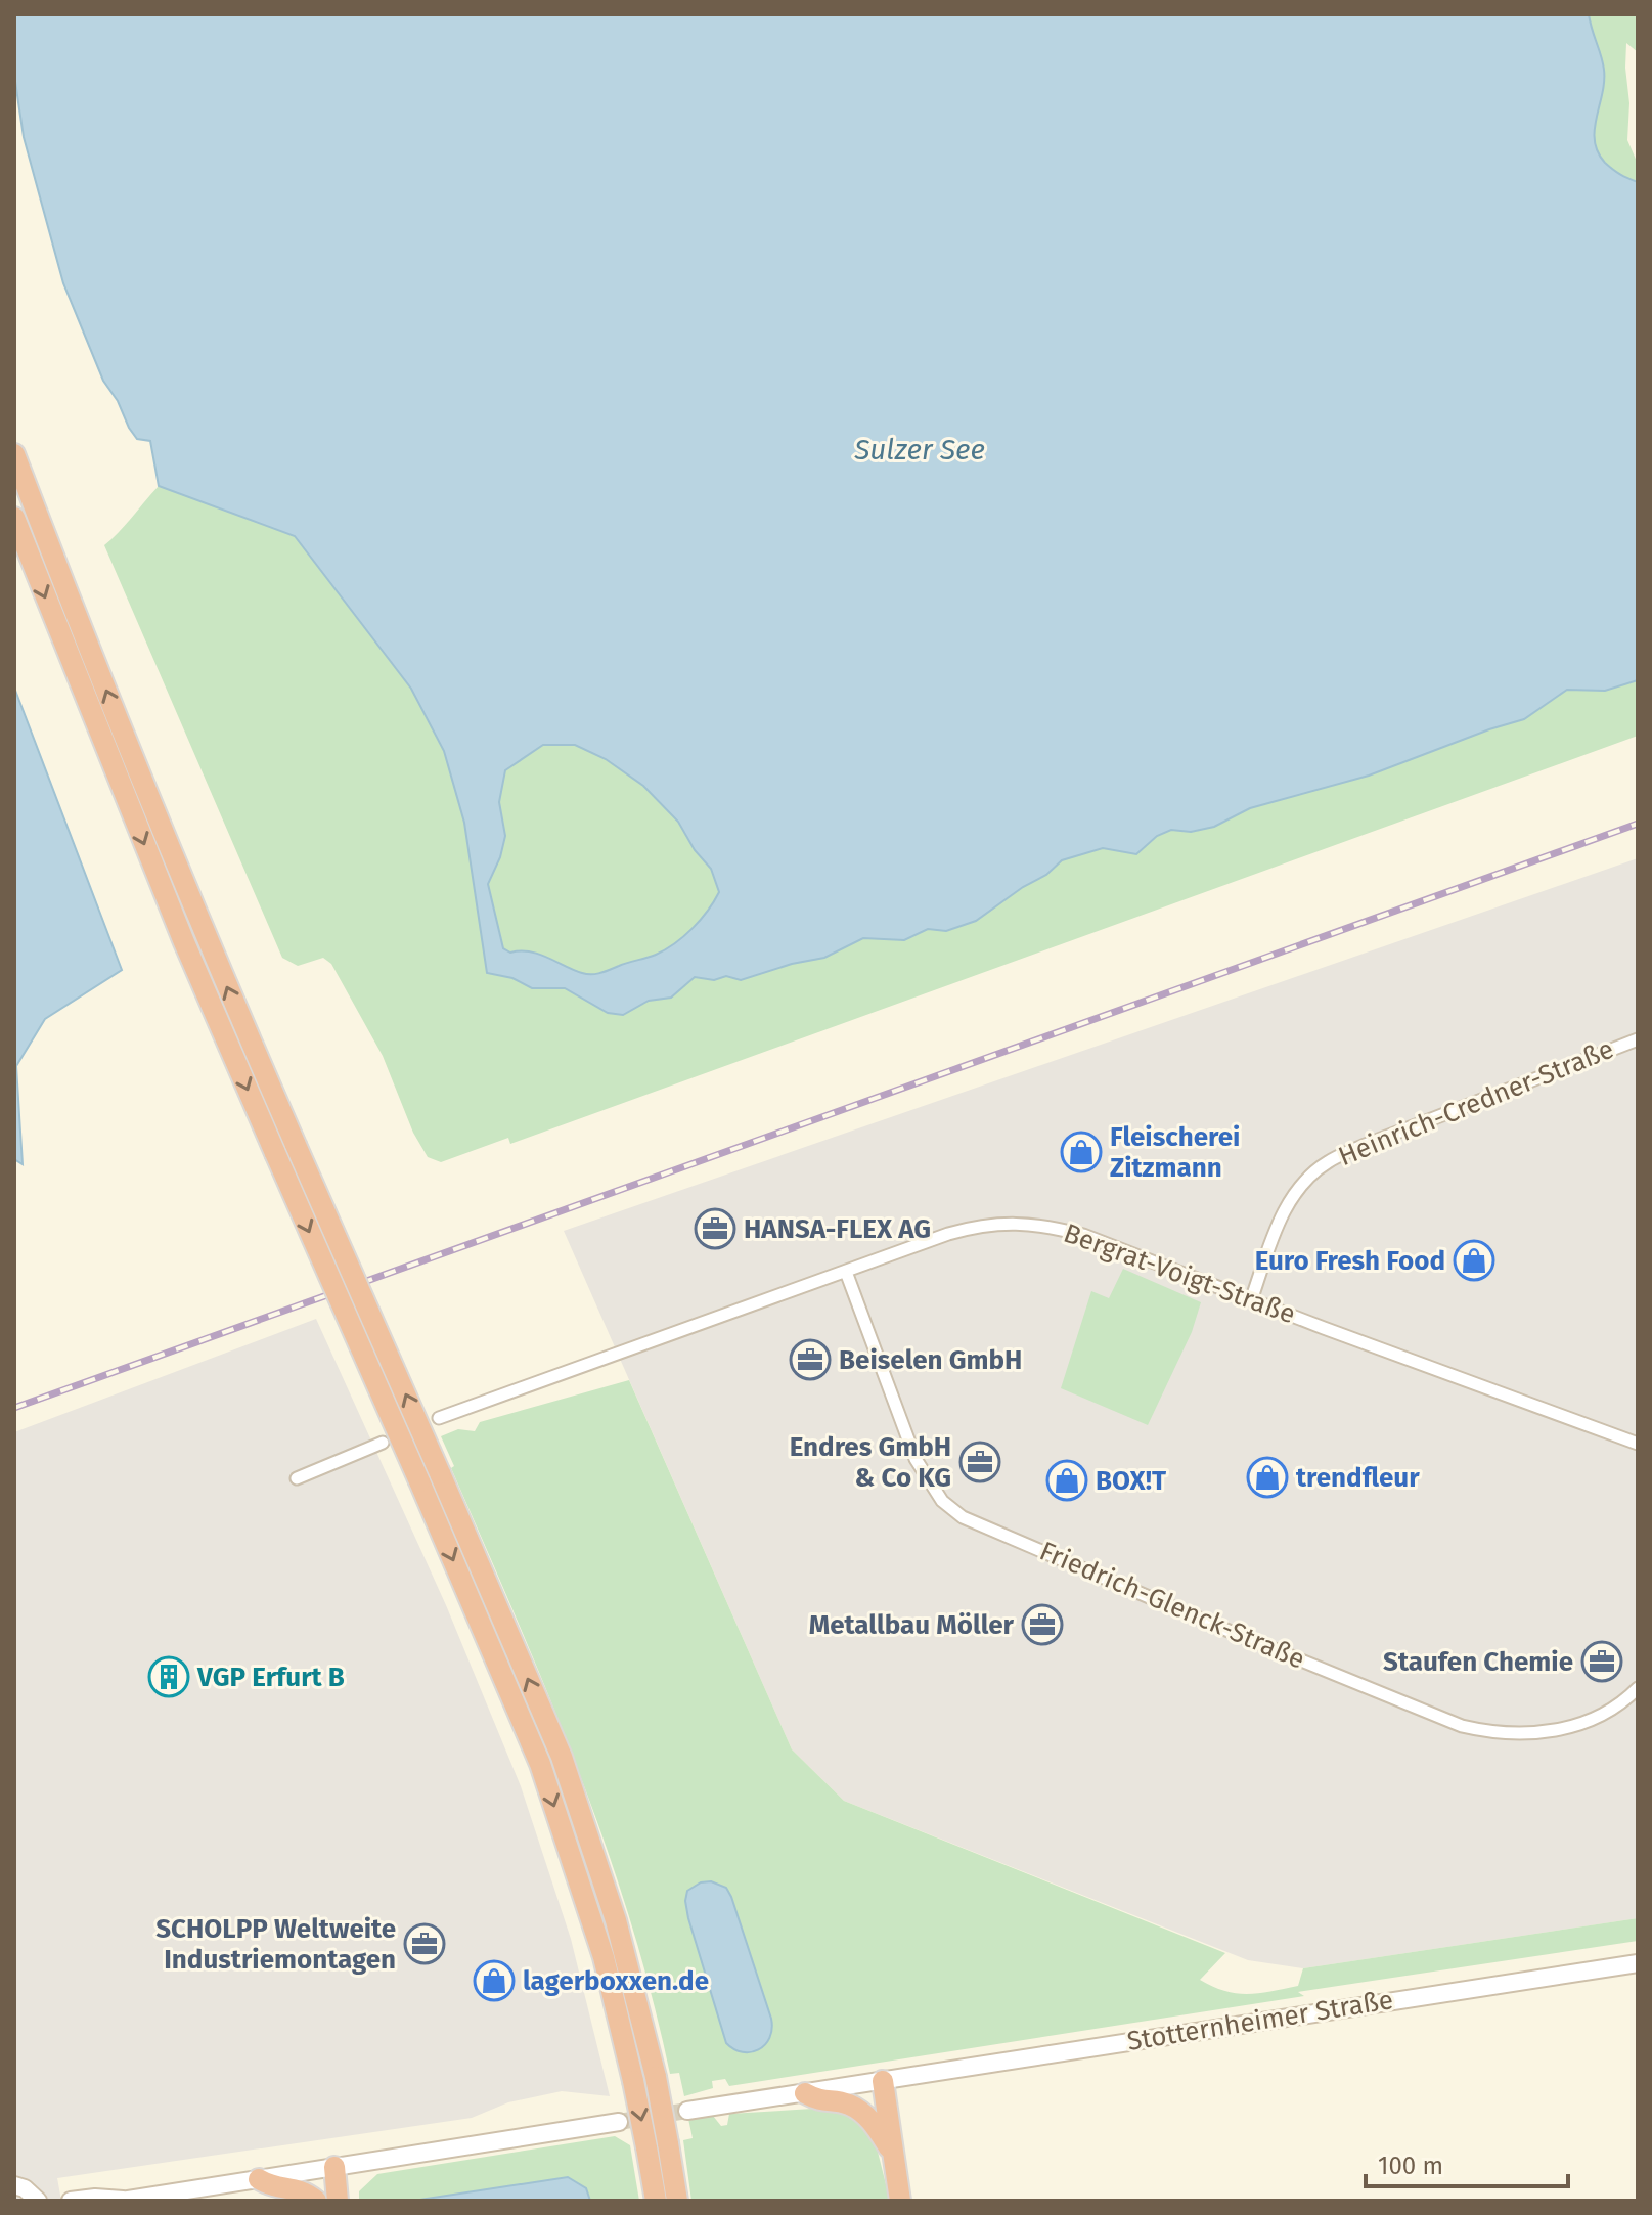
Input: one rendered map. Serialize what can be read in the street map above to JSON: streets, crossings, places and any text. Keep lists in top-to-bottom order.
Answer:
{
  "streets": {
    "main road": ["Stotternheimer Straße"],
    "street": ["Heinrich-Credner-Straße", "Bergrat-Voigt-Straße", "Friedrich-Glenck-Straße"]
  },
  "crossings": [
    ["Heinrich-Credner-Straße", "Bergrat-Voigt-Straße"],
    ["Bergrat-Voigt-Straße", "Friedrich-Glenck-Straße"]
  ],
  "water": ["Sulzer See"],
  "places": {
    "shop": [
      "Fleischerei Zitzmann",
      "Euro Fresh Food",
      "trendfleur",
      "BOX!T",
      "lagerboxxen.de"
    ],
    "office": [
      "HANSA-FLEX AG",
      "Beiselen GmbH",
      "Endres GmbH & Co KG",
      "Metallbau Möller",
      "Staufen Chemie",
      "SCHOLPP Weltweite Industriemontagen"
    ],
    "building": ["VGP Erfurt B"]
  },
  "scale_bar": "100 m"
}
